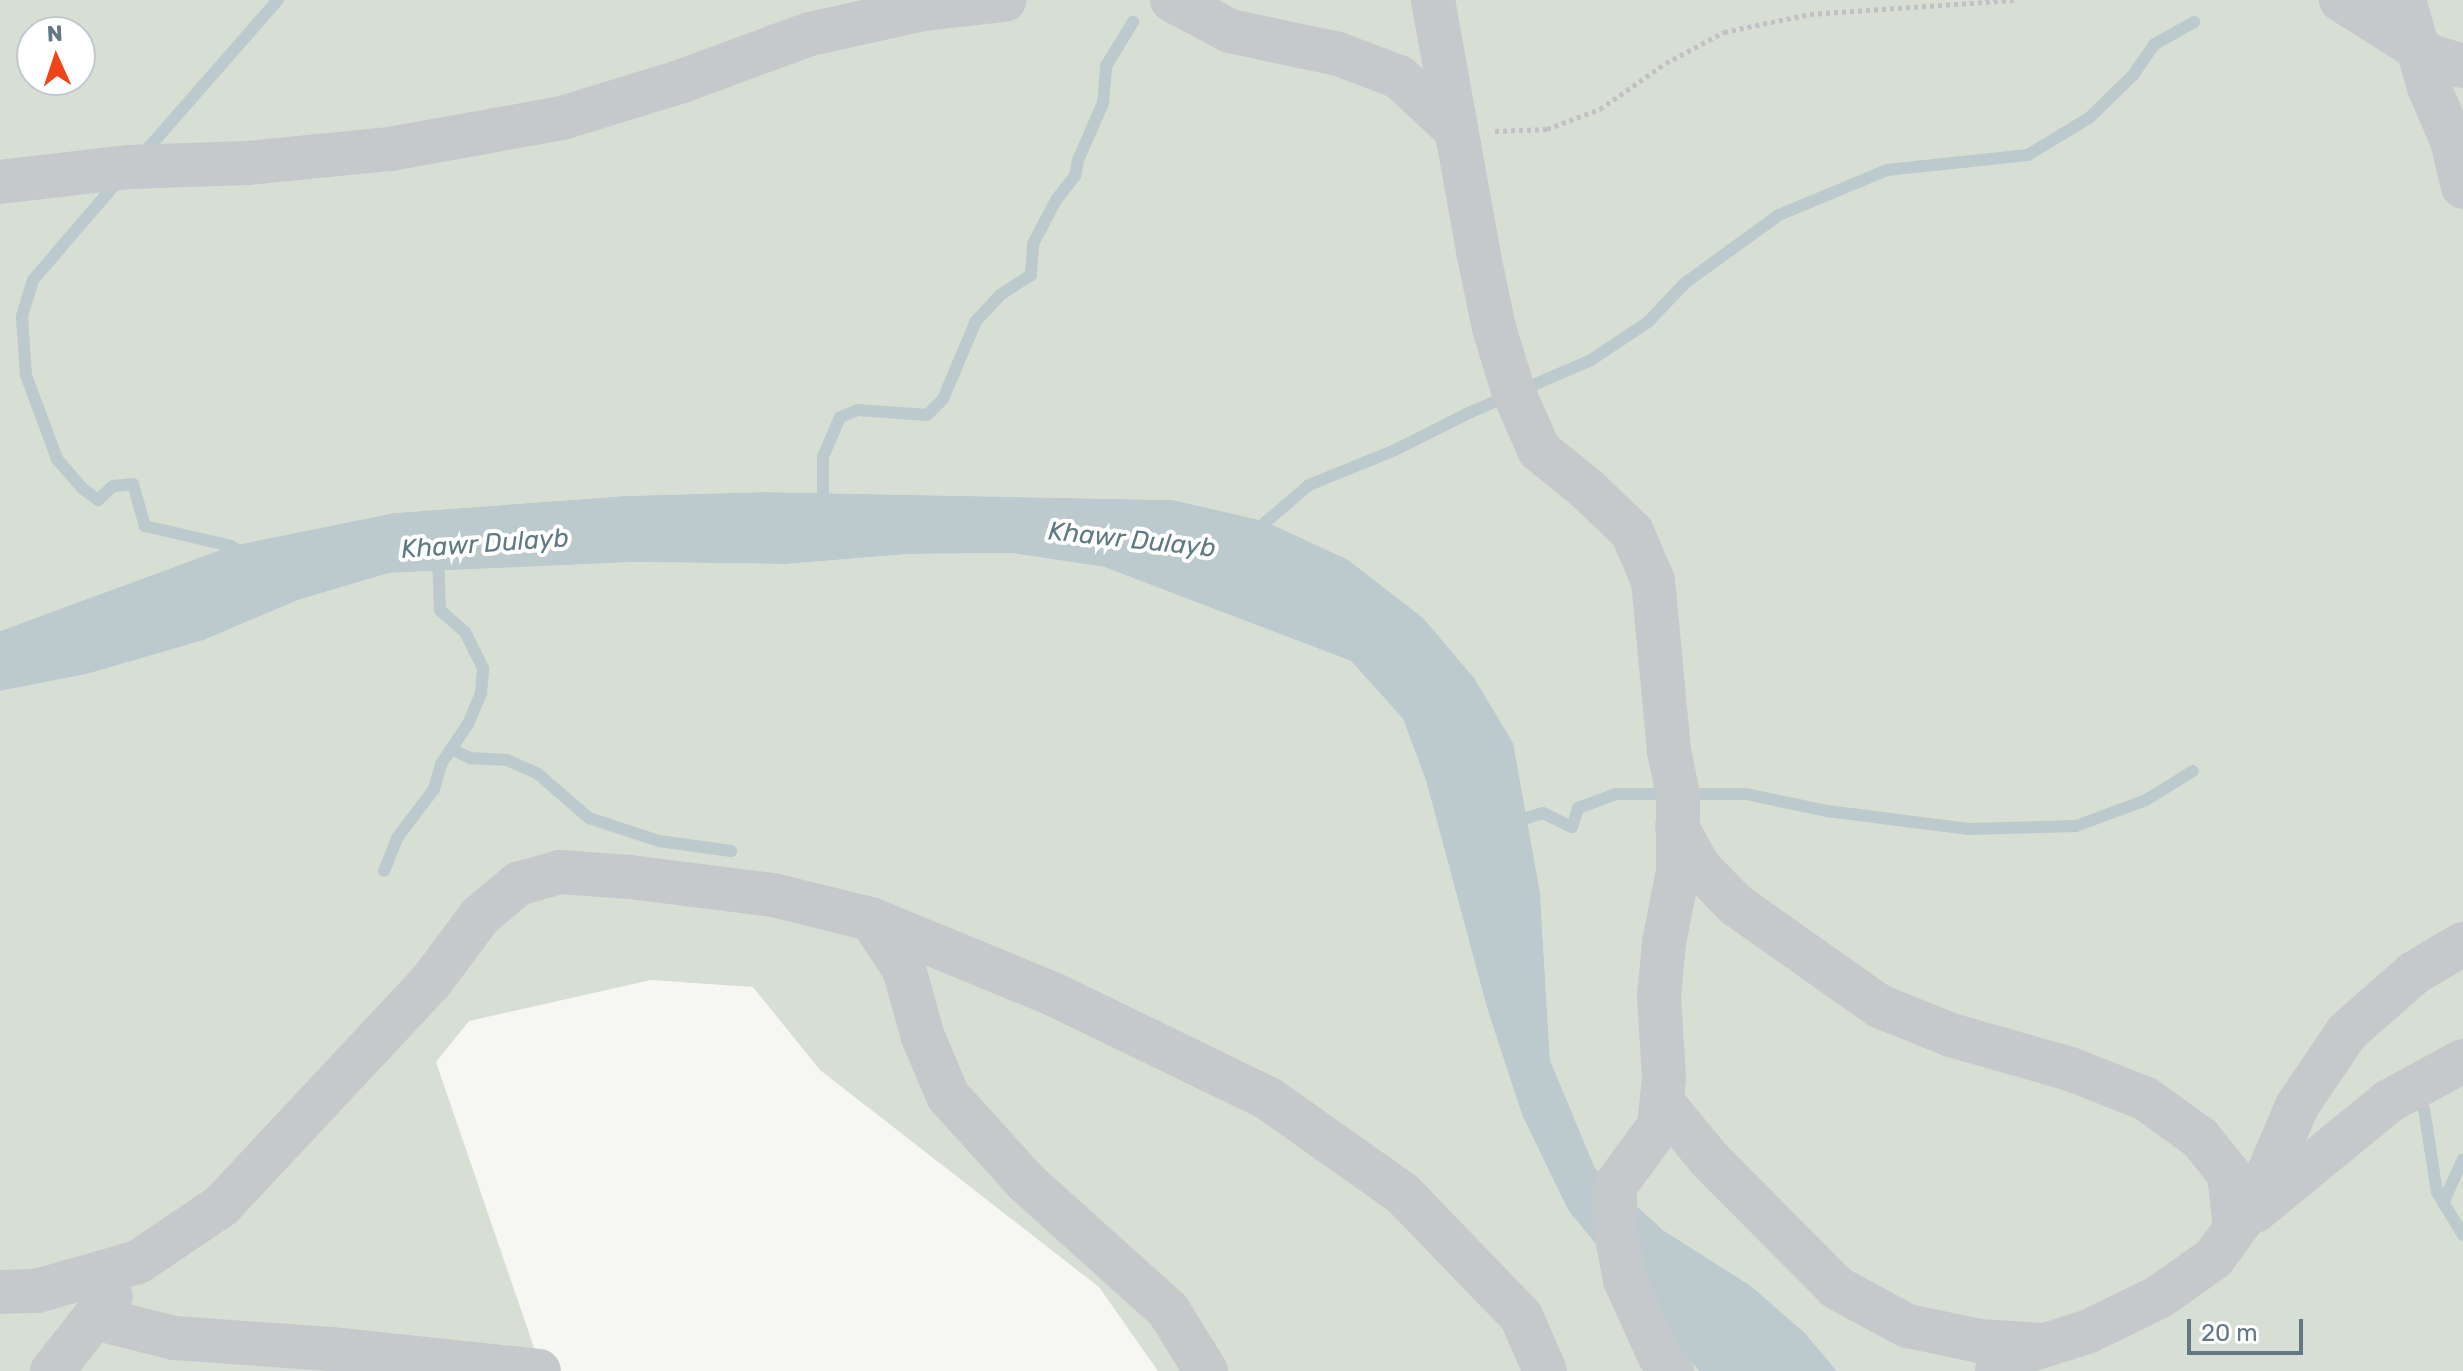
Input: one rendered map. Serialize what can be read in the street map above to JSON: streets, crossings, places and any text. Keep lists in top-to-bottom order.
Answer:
{
  "water": ["Khawr Dulayb"],
  "scale_bar": "20 m",
  "north": "top"
}
